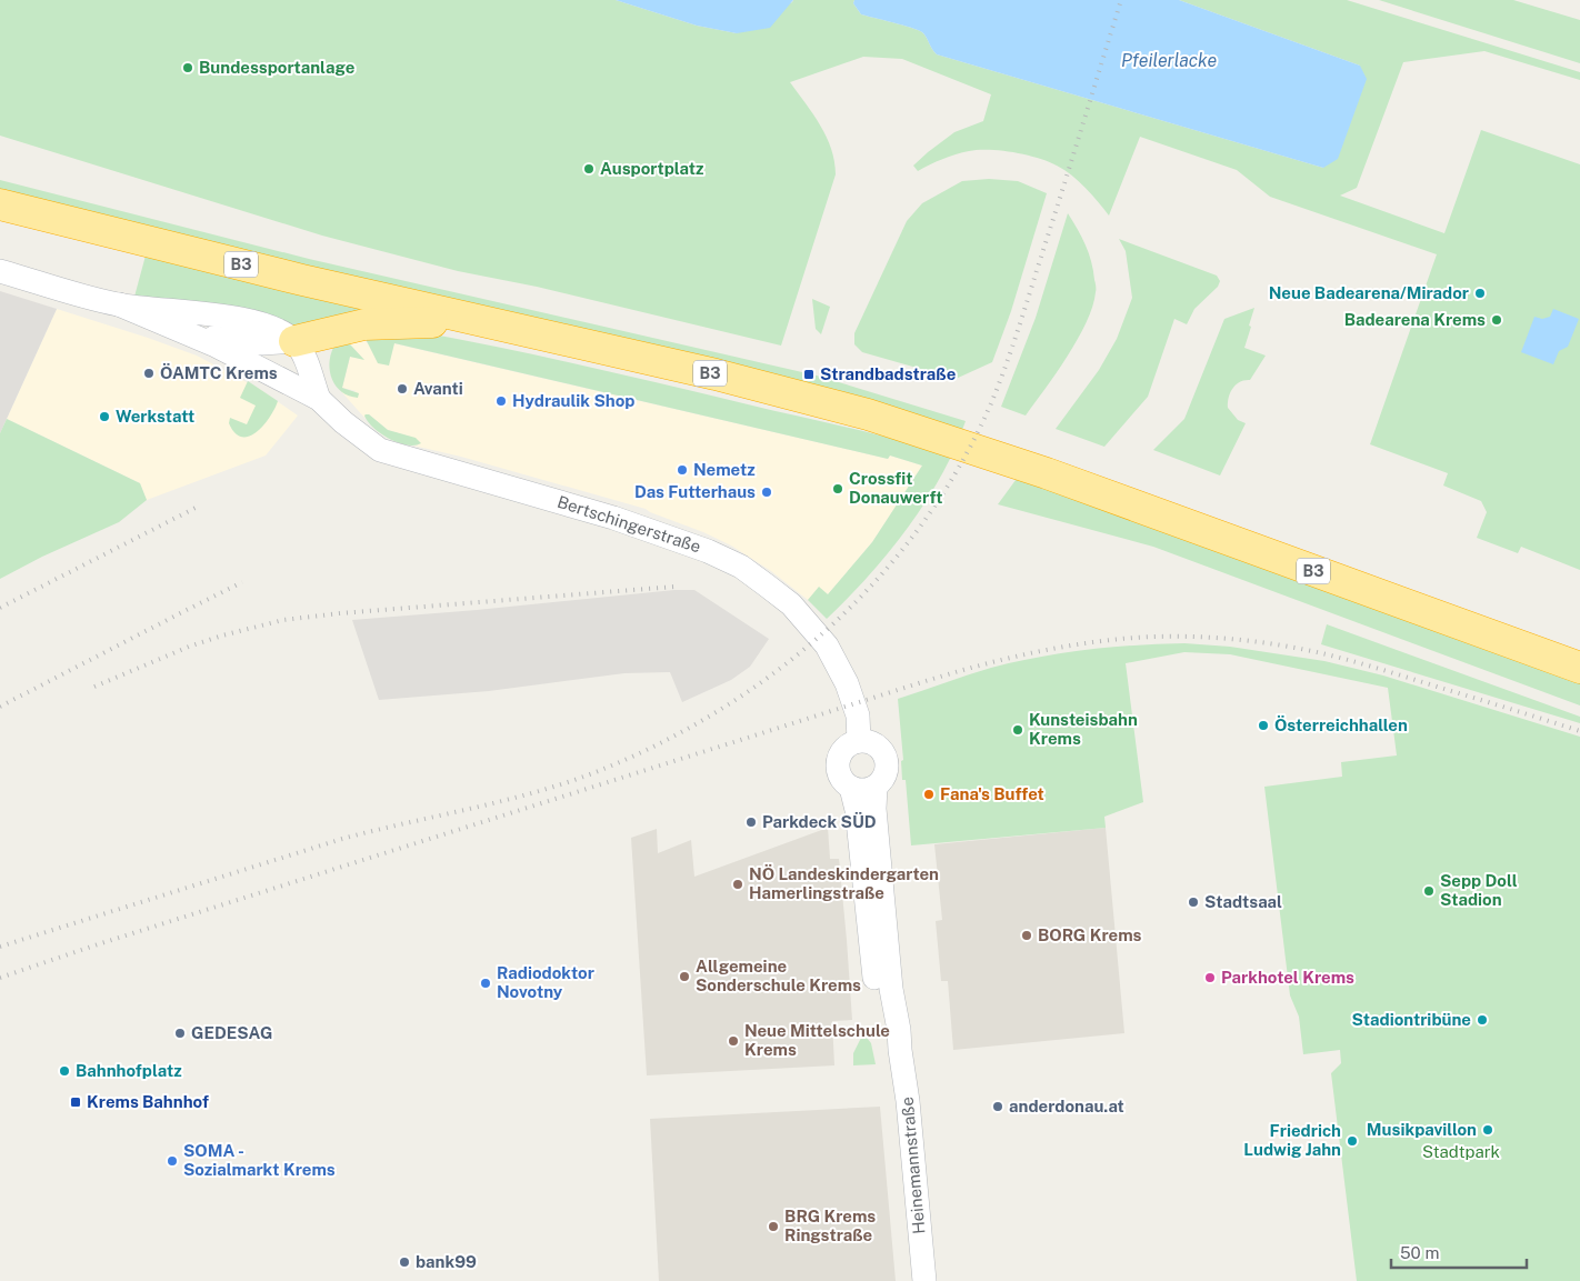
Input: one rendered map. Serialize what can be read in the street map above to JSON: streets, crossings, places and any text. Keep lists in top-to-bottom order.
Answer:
{
  "streets": {
    "highway": ["B3"],
    "street": ["Bertschingerstraße", "Heinemannstraße"]
  },
  "crossings": [
    ["Bertschingerstraße", "Heinemannstraße"]
  ],
  "water": ["Pfeilerlacke"],
  "parks": ["Stadtpark"],
  "places": {
    "other": [
      "Bundessportanlage",
      "Ausportplatz",
      "Neue Badearena/Mirador",
      "Badearena Krems",
      "ÖAMTC Krems",
      "Avanti",
      "Hydraulik Shop",
      "Werkstatt",
      "Nemetz",
      "Crossfit Donauwerft",
      "Das Futterhaus",
      "Österreichhallen",
      "Kunsteisbahn Krems",
      "Fana's Buffet",
      "Parkdeck SÜD",
      "NÖ Landeskindergarten Hamerlingstraße",
      "Sepp Doll Stadion",
      "Stadtsaal",
      "BORG Krems",
      "Allgemeine Sonderschule Krems",
      "Parkhotel Krems",
      "Radiodoktor Novotny",
      "Stadiontribüne",
      "GEDESAG",
      "Neue Mittelschule Krems",
      "Bahnhofplatz",
      "anderdonau.at",
      "Musikpavillon",
      "Friedrich Ludwig Jahn",
      "SOMA - Sozialmarkt Krems",
      "BRG Krems Ringstraße",
      "bank99"
    ],
    "transit": ["Strandbadstraße", "Krems Bahnhof"]
  },
  "scale_bar": "50 m"
}
